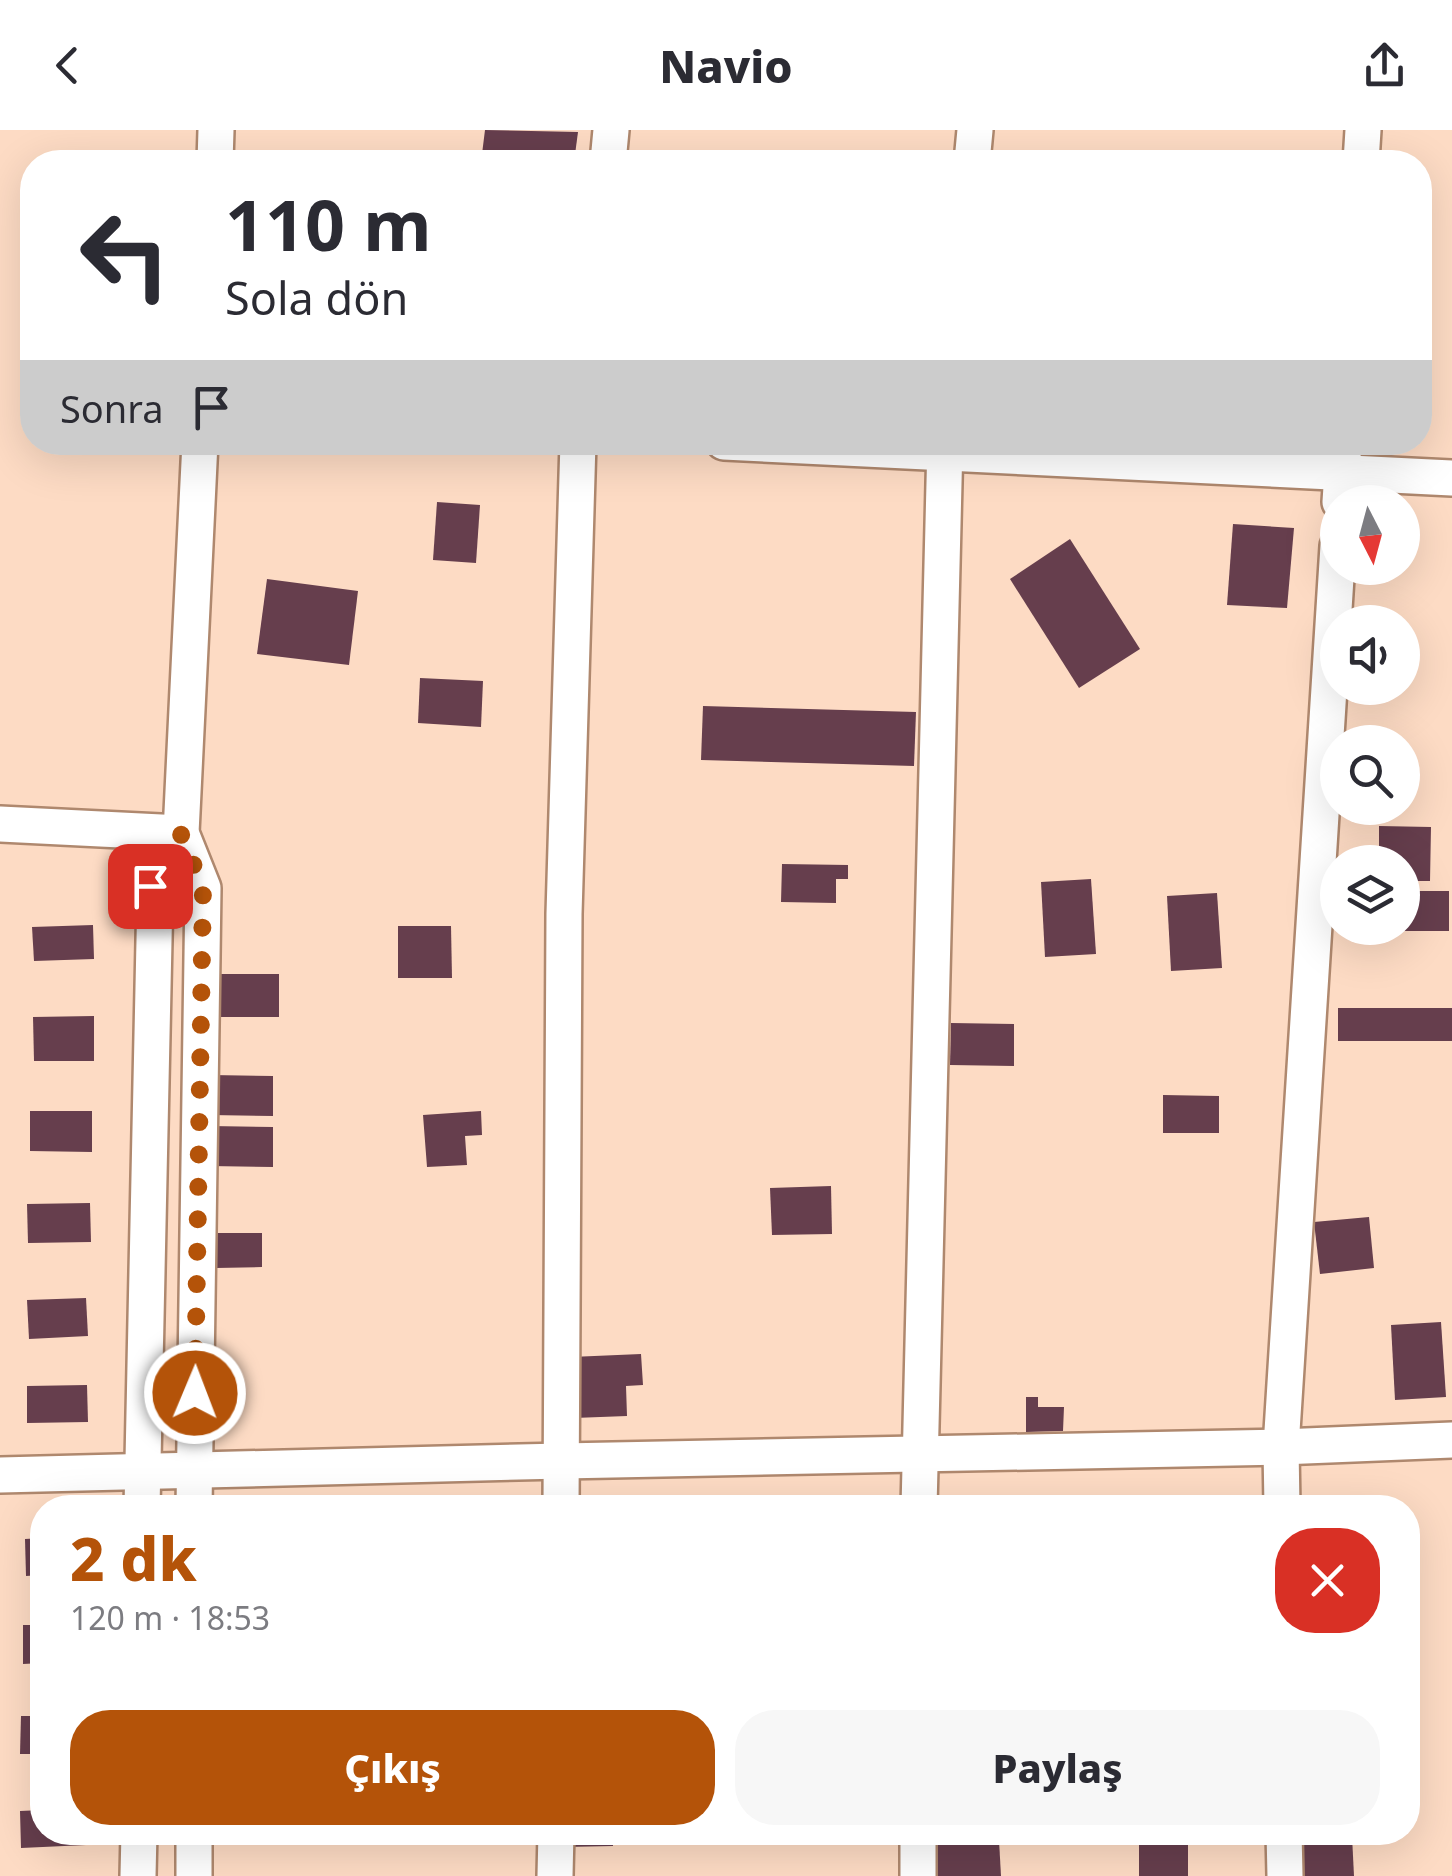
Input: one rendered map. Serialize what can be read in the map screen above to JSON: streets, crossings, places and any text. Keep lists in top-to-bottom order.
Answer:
{
  "north": "bottom",
  "page": {
    "header": "Navio",
    "turn": ["110 m", "Sola dön"],
    "then": "Sonra",
    "heading": ["2 dk", "120 m · 18:53"],
    "buttons": ["Çıkış", "Paylaş"]
  }
}
